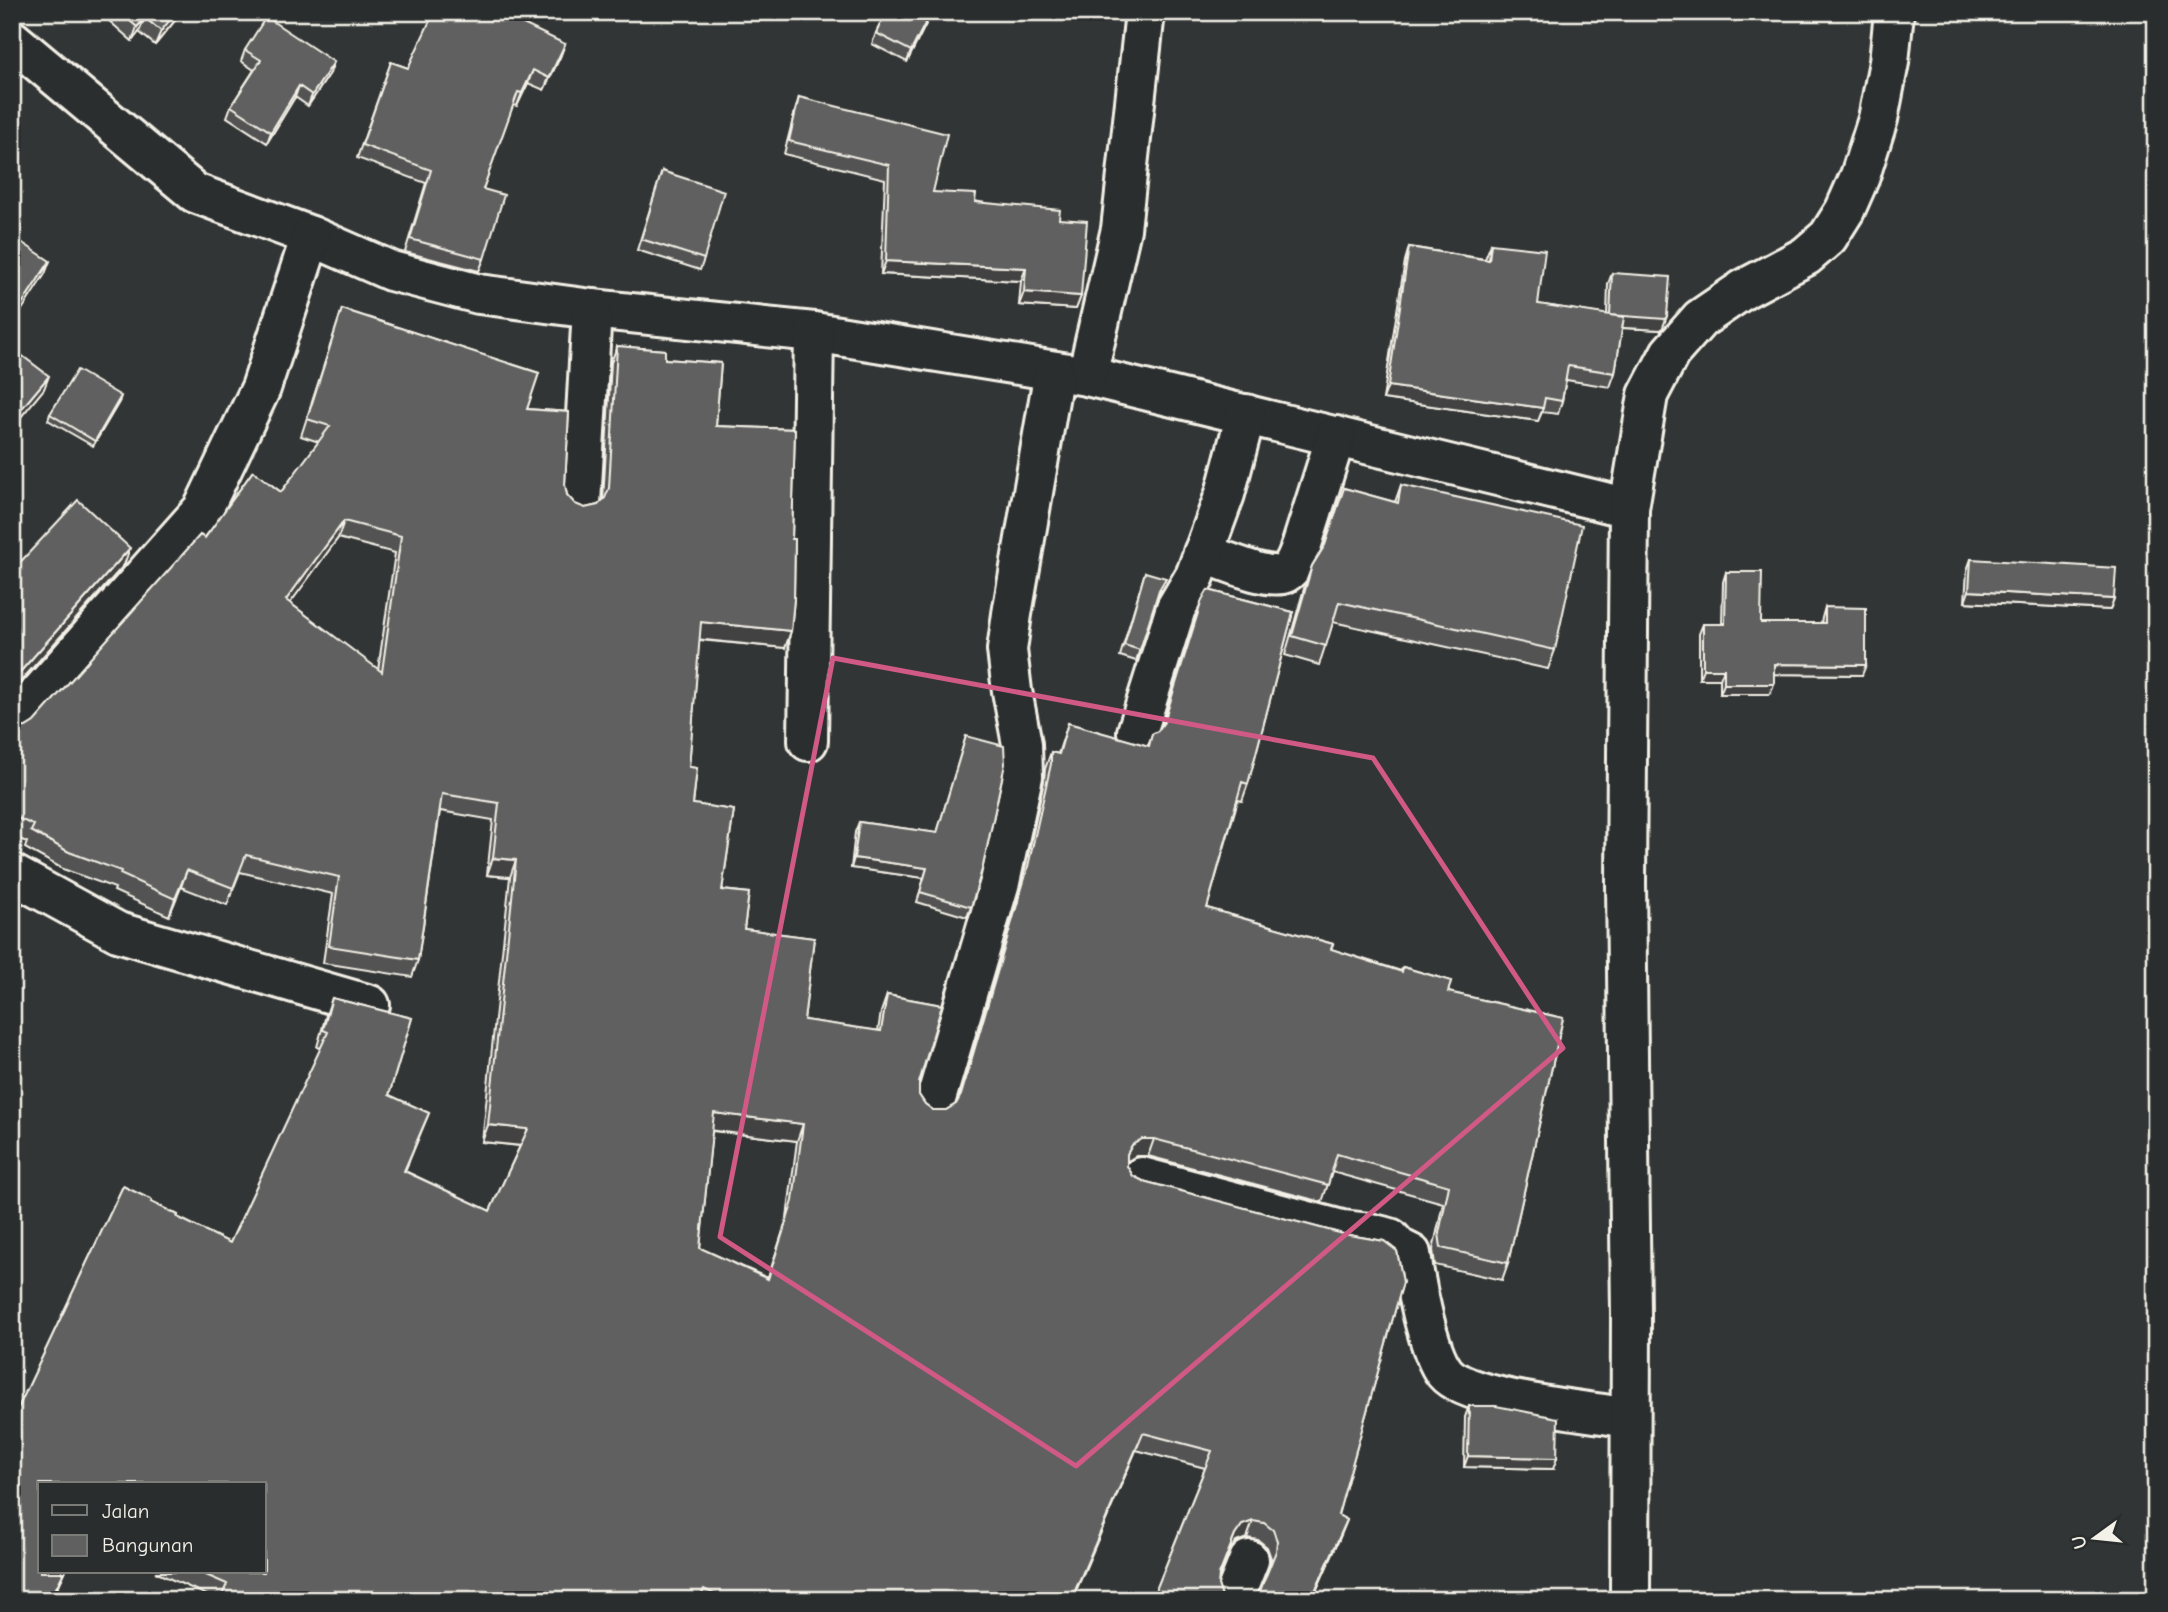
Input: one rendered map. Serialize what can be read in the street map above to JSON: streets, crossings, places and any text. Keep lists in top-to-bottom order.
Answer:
{
  "legend": ["Jalan", "Bangunan"],
  "north": "left"
}
